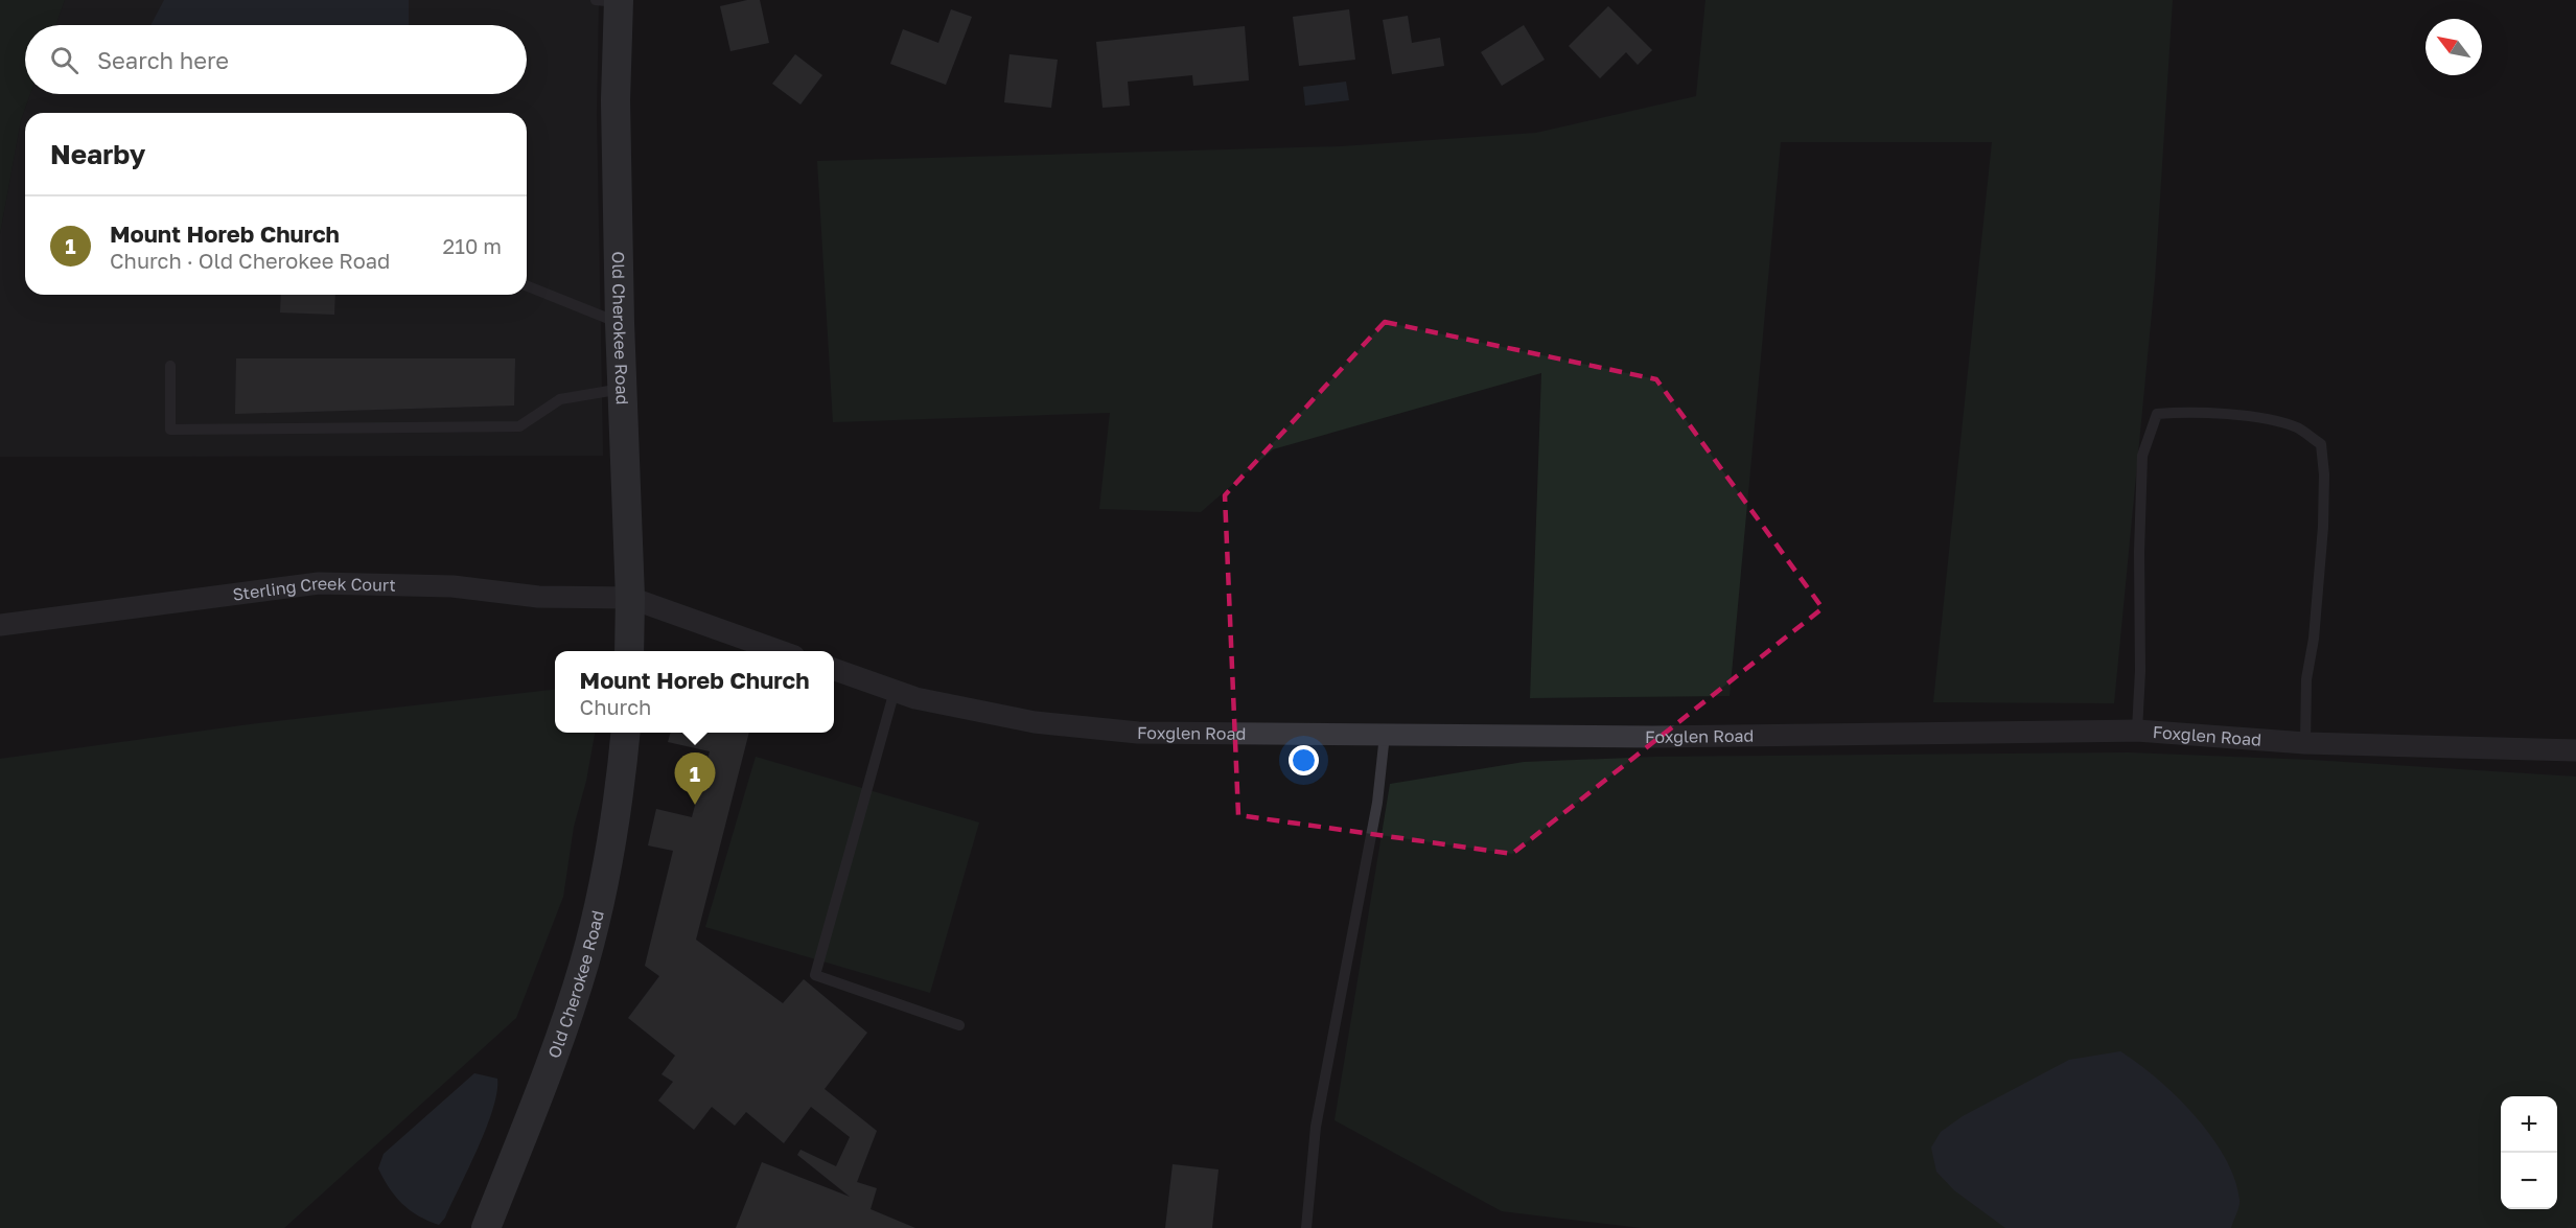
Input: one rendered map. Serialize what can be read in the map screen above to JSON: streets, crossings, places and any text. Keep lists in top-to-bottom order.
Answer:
{
  "streets": {
    "street": ["Old Cherokee Road", "Sterling Creek Court", "Foxglen Road"]
  },
  "crossings": [
    ["Old Cherokee Road", "Sterling Creek Court"]
  ],
  "north": "top left",
  "page": {
    "search": "Search here",
    "heading": "Nearby",
    "list": [
      {
        "mark": "1",
        "name": "Mount Horeb Church",
        "note": "Church · Old Cherokee Road",
        "value": "210 m"
      }
    ],
    "popup": ["Mount Horeb Church", "Church"],
    "pins": "1",
    "map_buttons": ["+", "−"]
  }
}
